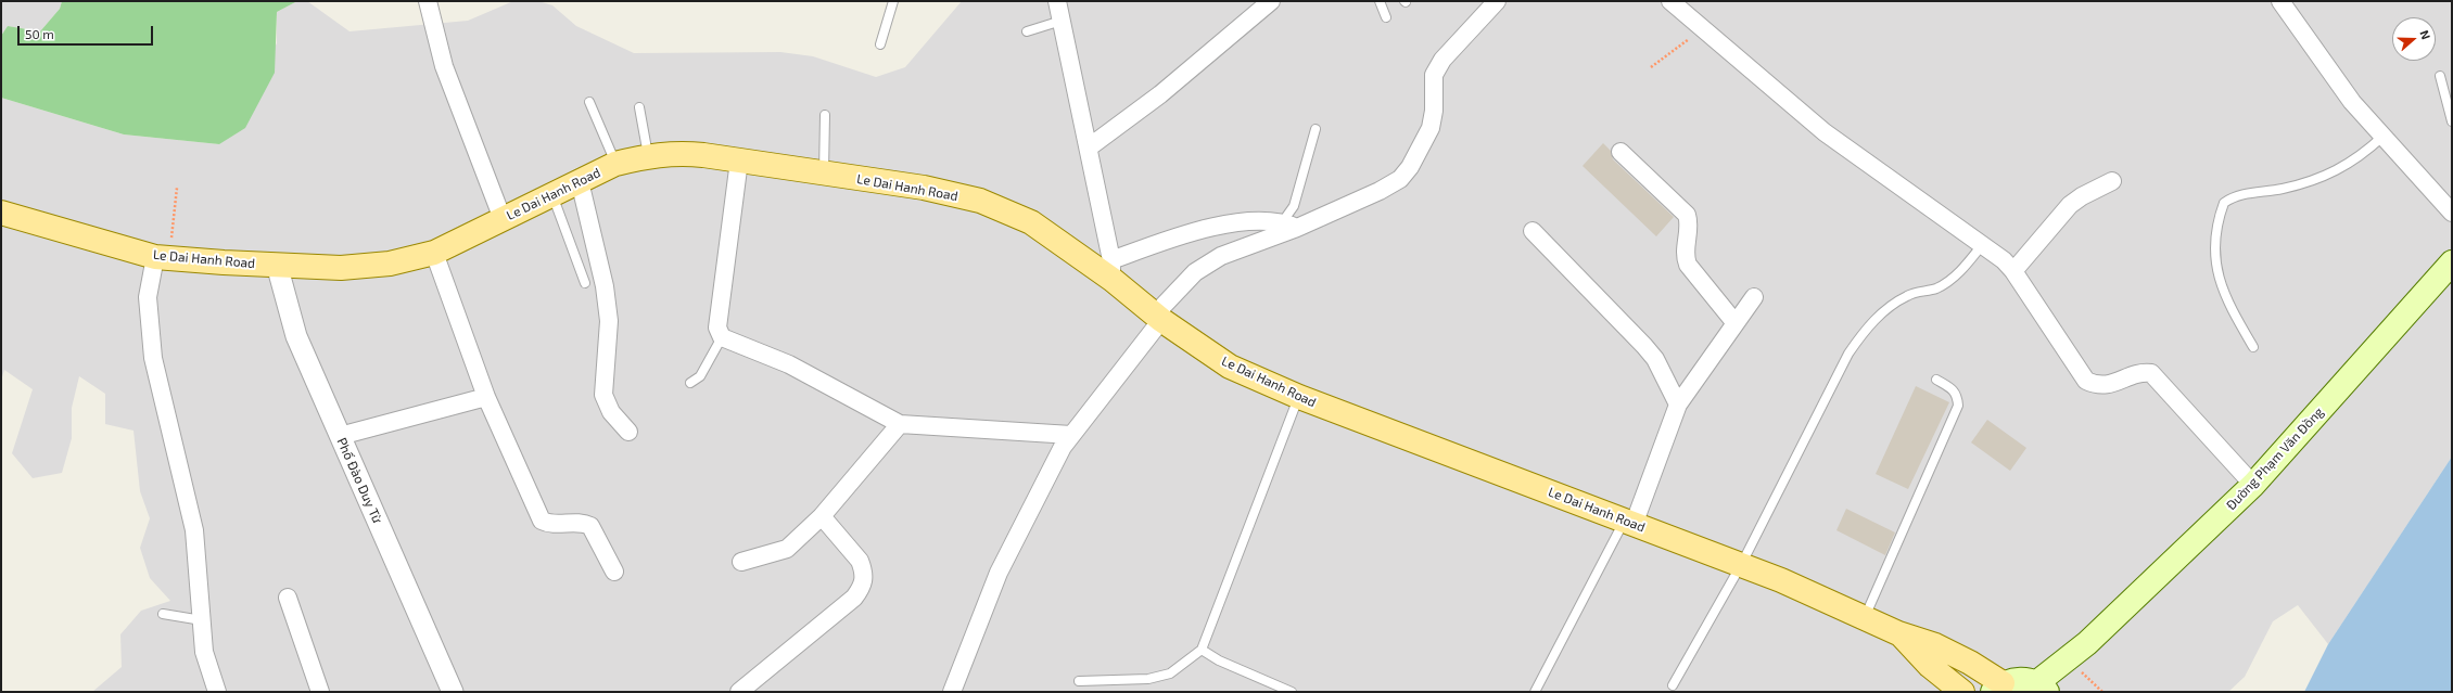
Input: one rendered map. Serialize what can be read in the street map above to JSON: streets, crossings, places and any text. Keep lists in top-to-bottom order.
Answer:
{
  "streets": {
    "main road": ["Le Dai Hanh Road", "Đường Phạm Văn Đồng"],
    "street": ["Phố Đào Duy Từ"]
  },
  "crossings": [
    ["Le Dai Hanh Road", "Phố Đào Duy Từ"]
  ],
  "scale_bar": "50 m",
  "north": "right"
}
